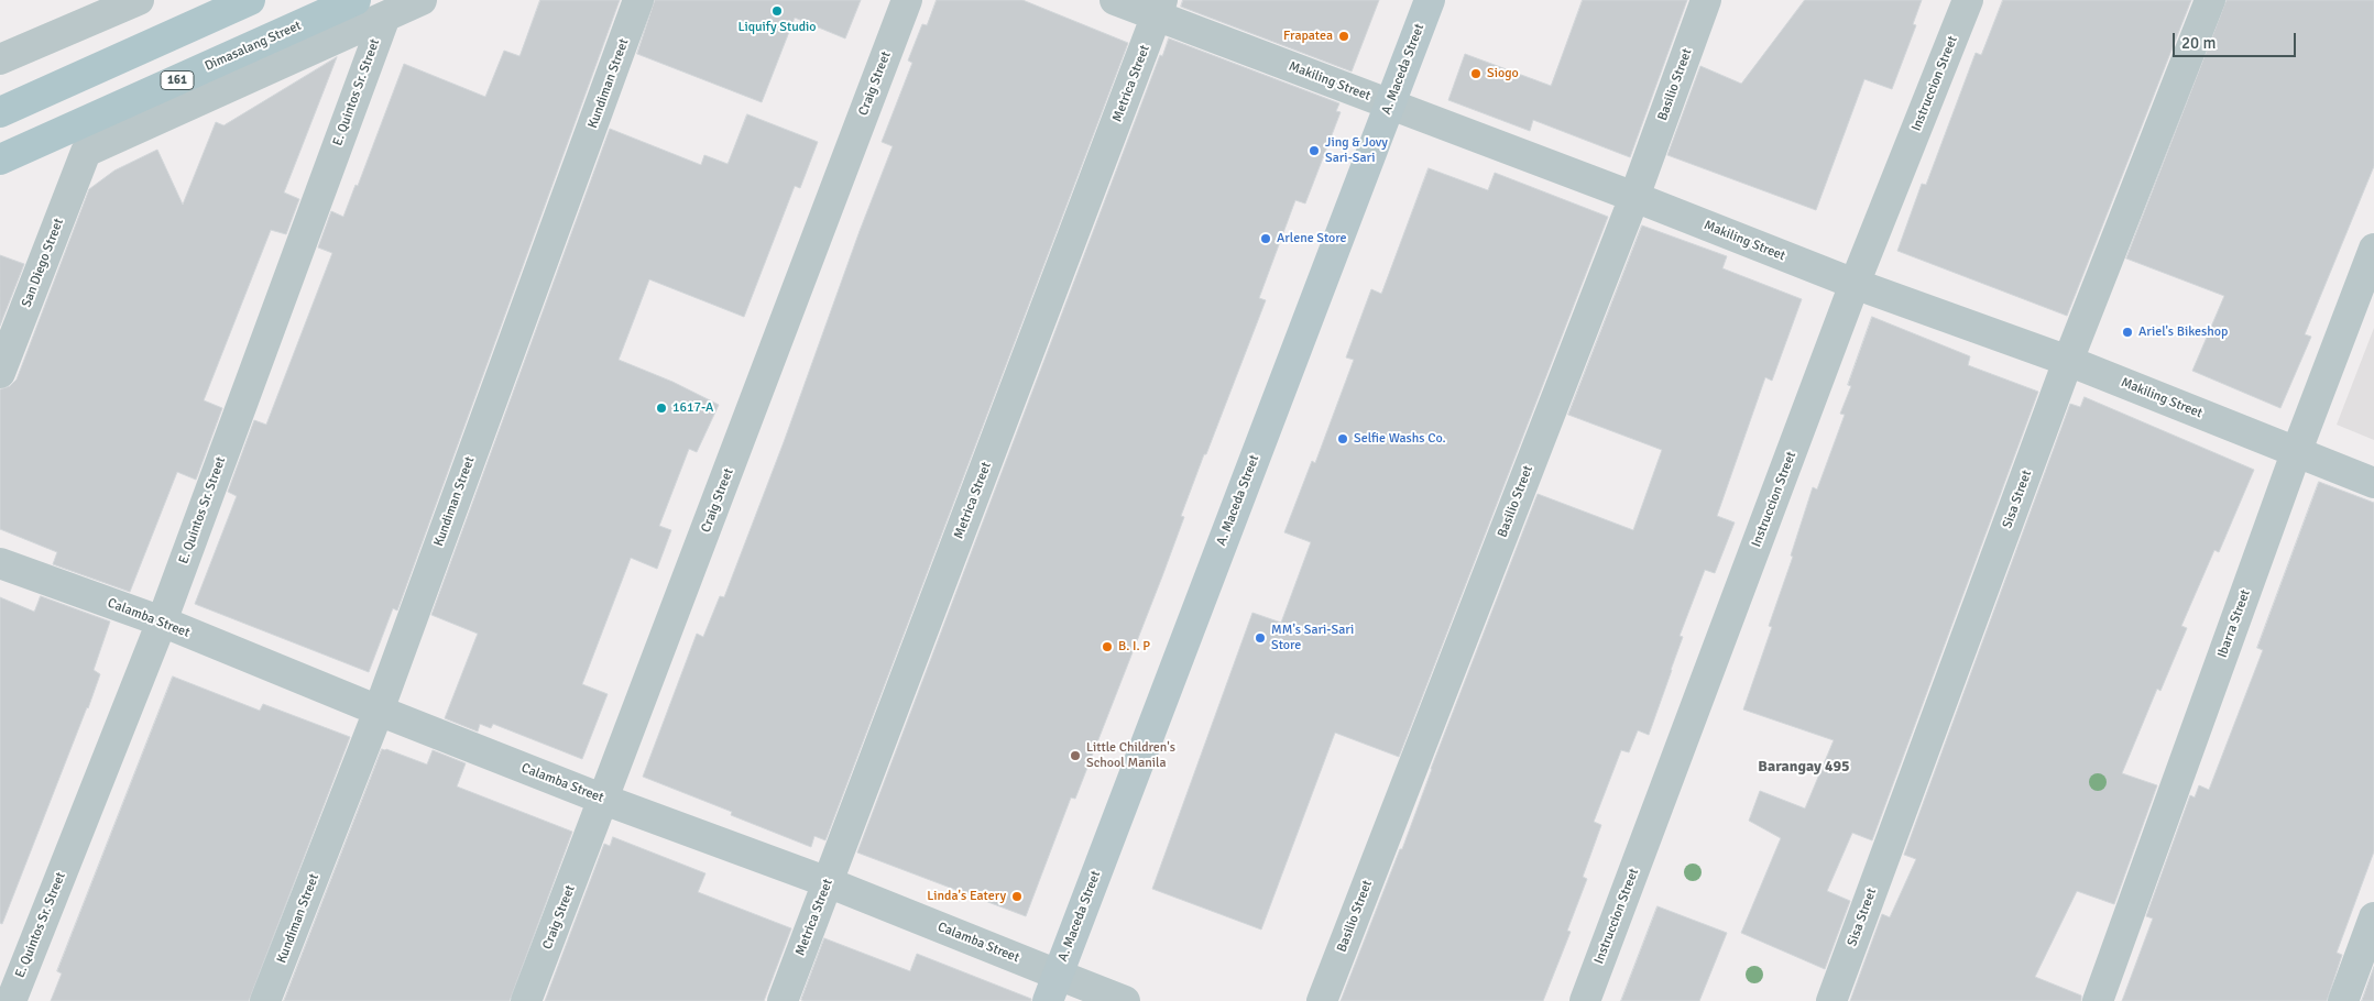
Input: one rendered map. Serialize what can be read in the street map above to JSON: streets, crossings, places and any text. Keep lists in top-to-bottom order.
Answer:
{
  "streets": {
    "main road": ["Dimasalang Street", "A. Maceda Street", "161"],
    "street": [
      "Makiling Street",
      "Kundiman Street",
      "Craig Street",
      "Metrica Street",
      "Instruccion Street",
      "Basilio Street",
      "E. Quintos Sr. Street",
      "San Diego Street",
      "Sisa Street",
      "Calamba Street",
      "Ibarra Street"
    ]
  },
  "crossings": [
    ["Dimasalang Street", "E. Quintos Sr. Street"],
    ["Dimasalang Street", "San Diego Street"],
    ["A. Maceda Street", "Makiling Street"],
    ["A. Maceda Street", "Calamba Street"],
    ["Makiling Street", "Metrica Street"],
    ["Makiling Street", "Instruccion Street"],
    ["Makiling Street", "Basilio Street"],
    ["Makiling Street", "Sisa Street"],
    ["Makiling Street", "Ibarra Street"],
    ["Kundiman Street", "Calamba Street"],
    ["Craig Street", "Calamba Street"],
    ["Metrica Street", "Calamba Street"],
    ["E. Quintos Sr. Street", "Calamba Street"]
  ],
  "districts": ["Barangay 495"],
  "places": [
    "Liquify Studio",
    "Frapatea",
    "Siogo",
    "Jing & Jovy Sari-Sari",
    "Arlene Store",
    "Ariel's Bikeshop",
    "1617-A",
    "Selfie Washs Co.",
    "MM's Sari-Sari Store",
    "B. I. P",
    "Little Children's School Manila",
    "Linda's Eatery"
  ],
  "scale_bar": "20 m"
}
